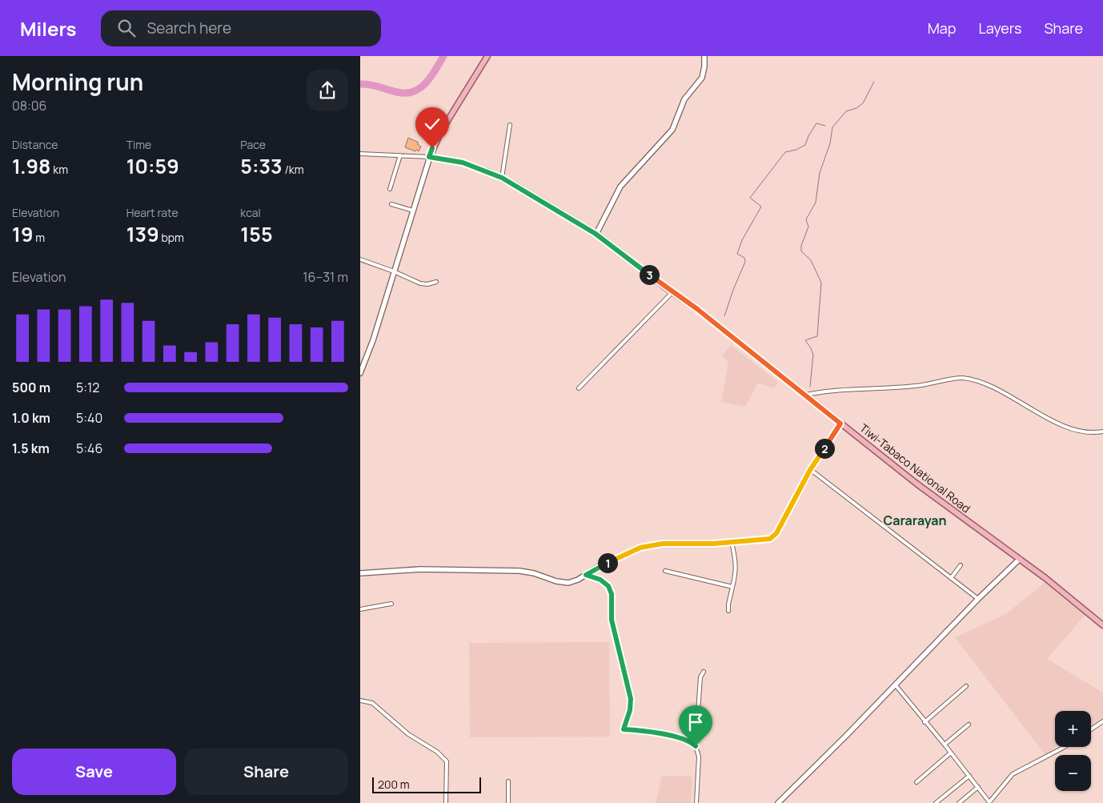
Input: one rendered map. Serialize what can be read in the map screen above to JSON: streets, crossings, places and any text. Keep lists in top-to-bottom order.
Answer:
{
  "streets": {
    "main road": ["Tiwi-Tabaco National Road"]
  },
  "districts": ["Cararayan"],
  "scale_bar": "200 m",
  "page": {
    "header": "Milers",
    "search": "Search here",
    "nav": ["Map", "Layers", "Share"],
    "heading": ["Morning run", "08:06"],
    "stats": [
      ["Distance", "1.98 km"],
      ["Time", "10:59"],
      ["Pace", "5:33 /km"],
      ["Elevation", "19 m"],
      ["Heart rate", "139 bpm"],
      ["kcal", "155"]
    ],
    "chart": ["Elevation", "16–31 m"],
    "pins": ["3", "2", "1"],
    "list": [
      {
        "name": "500 m",
        "note": "5:12"
      },
      {
        "name": "1.0 km",
        "note": "5:40"
      },
      {
        "name": "1.5 km",
        "note": "5:46"
      }
    ],
    "map_buttons": ["+", "−"],
    "buttons": ["Save", "Share"],
    "scale": "200 m"
  }
}
